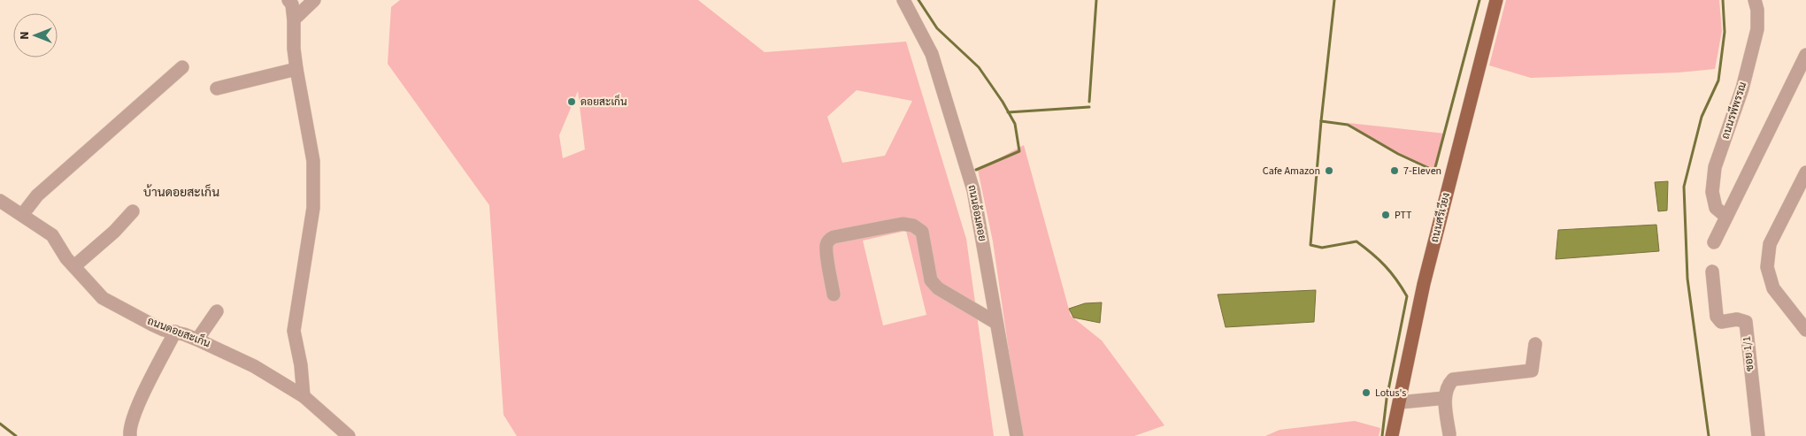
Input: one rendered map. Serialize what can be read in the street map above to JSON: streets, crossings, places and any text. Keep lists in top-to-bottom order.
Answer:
{
  "streets": {
    "main road": ["ถนนศรีเวียง"],
    "street": [
      "ถนนรพีพรรณ",
      "ถนนอ้อมดอย",
      "ถนนดอยสะเก็น",
      "ซอย 1/1"
    ]
  },
  "districts": ["บ้านดอยสะเก็น"],
  "places": [
    "ดอยสะเก็น",
    "Cafe Amazon",
    "7-Eleven",
    "PTT",
    "Lotus's"
  ],
  "north": "left"
}
